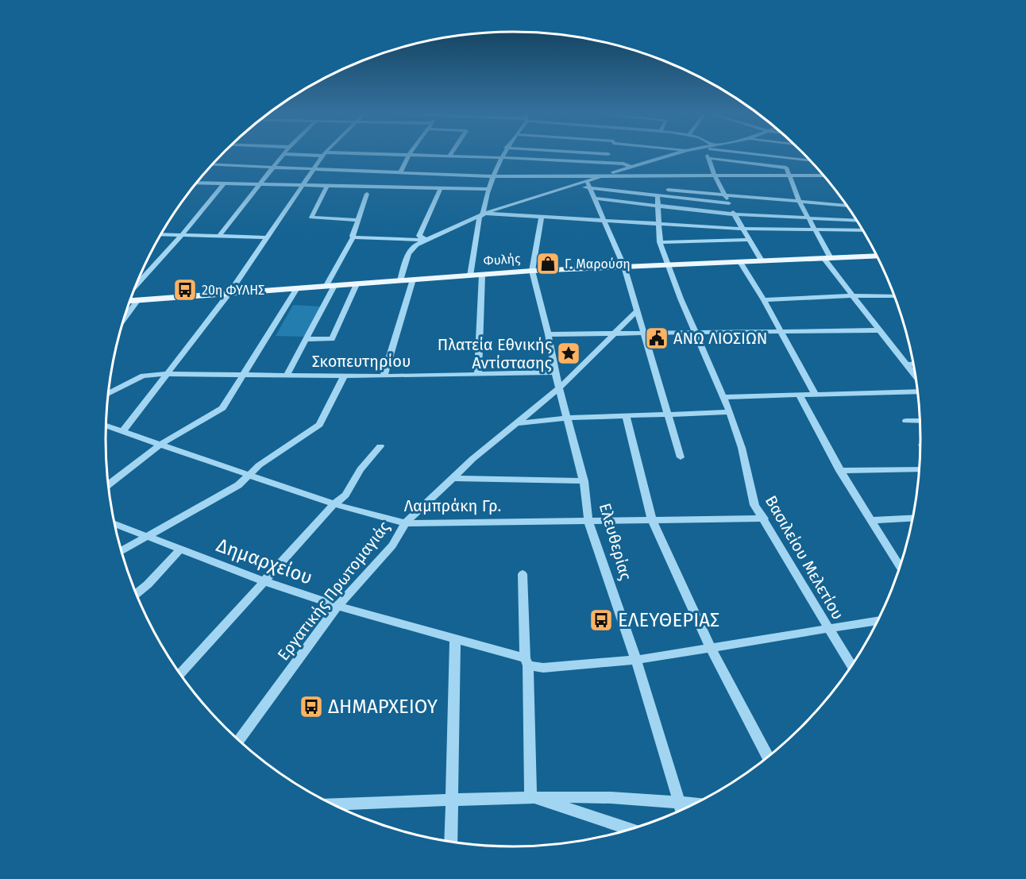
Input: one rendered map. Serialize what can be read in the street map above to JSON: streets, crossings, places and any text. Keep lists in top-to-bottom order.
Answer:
{
  "streets": {
    "main road": ["Φυλής"],
    "street": [
      "Σκοπευτηρίου",
      "Λαμπράκη Γρ.",
      "Ελευθερίας",
      "Βασιλείου Μελετίου",
      "Δημαρχείου",
      "Εργατικής Πρωτομαγιάς"
    ]
  },
  "crossings": [
    ["Φυλής", "Ελευθερίας"],
    ["Φυλής", "Βασιλείου Μελετίου"],
    ["Σκοπευτηρίου", "Ελευθερίας"],
    ["Λαμπράκη Γρ.", "Ελευθερίας"],
    ["Λαμπράκη Γρ.", "Βασιλείου Μελετίου"],
    ["Λαμπράκη Γρ.", "Εργατικής Πρωτομαγιάς"],
    ["Ελευθερίας", "Δημαρχείου"],
    ["Ελευθερίας", "Εργατικής Πρωτομαγιάς"],
    ["Βασιλείου Μελετίου", "Δημαρχείου"],
    ["Δημαρχείου", "Εργατικής Πρωτομαγιάς"]
  ],
  "places": {
    "shop": ["Γ. Μαρούση"],
    "bus stop": ["20η ΦΥΛΗΣ", "ΕΛΕΥΘΕΡΙΑΣ", "ΔΗΜΑΡΧΕΙΟΥ"],
    "public building": ["ΑΝΩ ΛΙΟΣΙΩΝ"],
    "place": ["Πλατεία Εθνικής Αντίστασης"]
  }
}
